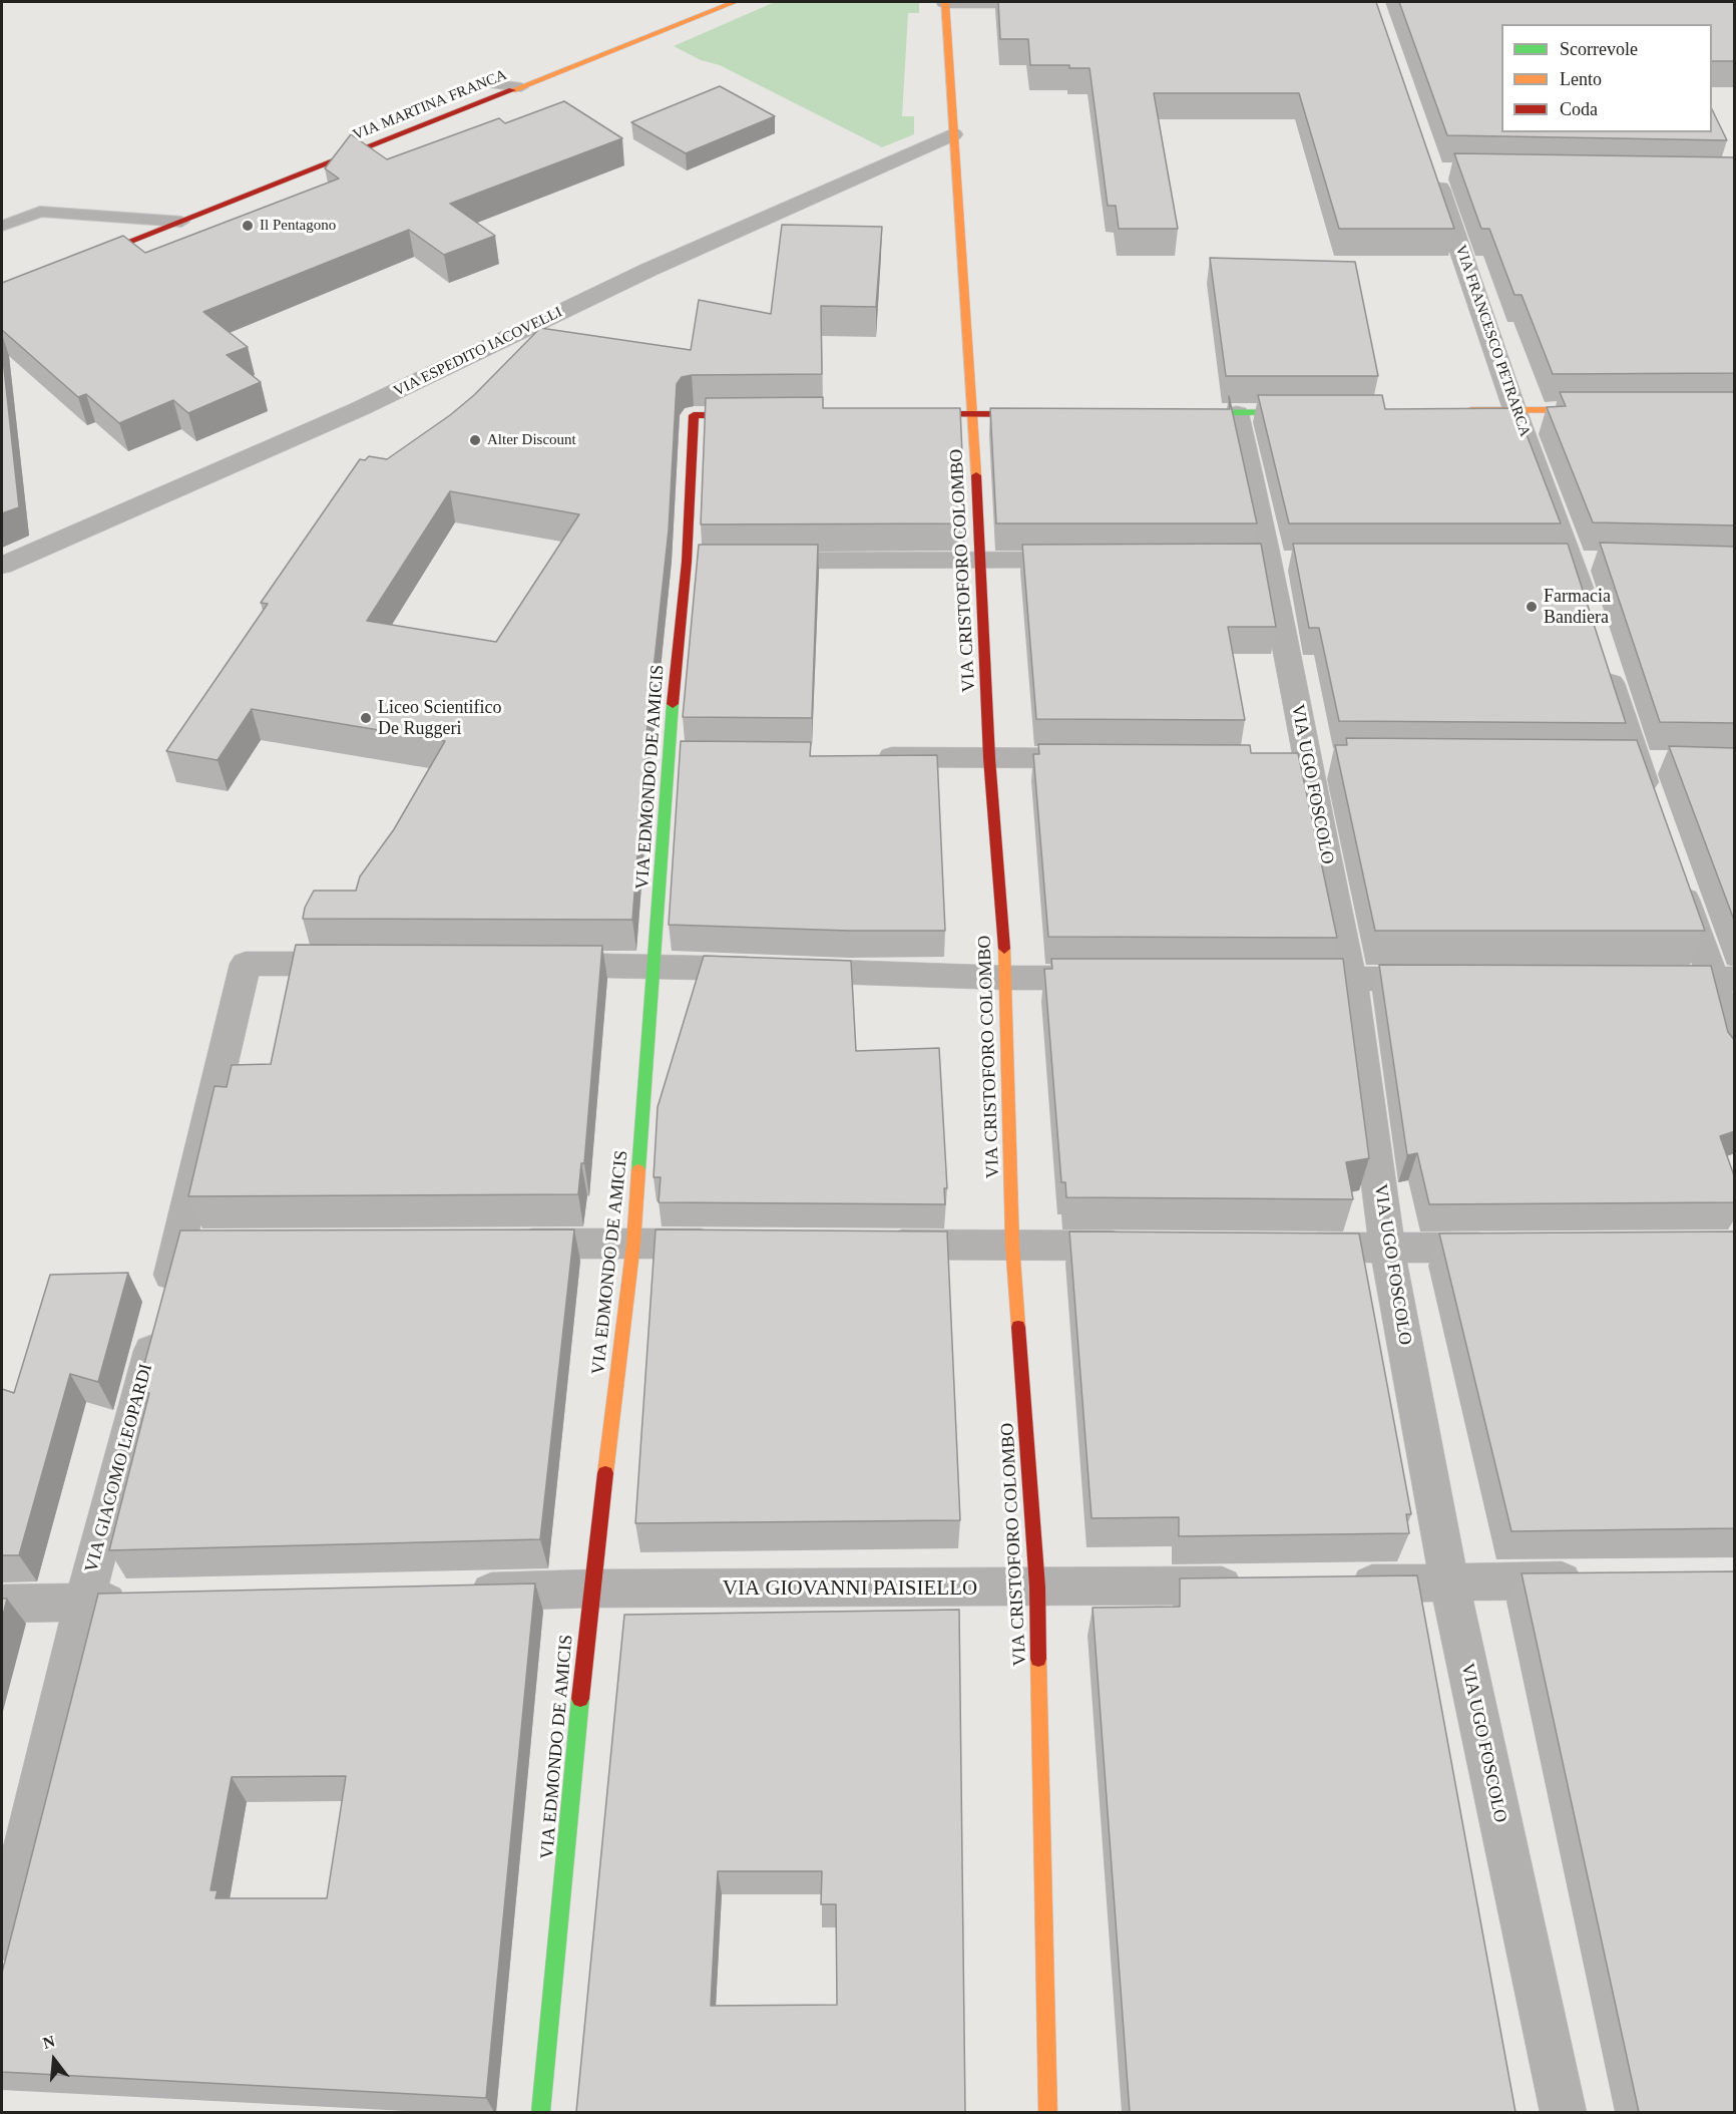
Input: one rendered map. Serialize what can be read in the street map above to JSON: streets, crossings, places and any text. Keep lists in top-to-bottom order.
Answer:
{
  "streets": {
    "street": [
      "VIA MARTINA FRANCA",
      "VIA FRANCESCO PETRARCA",
      "VIA ESPEDITO IACOVELLI",
      "VIA CRISTOFORO COLOMBO",
      "VIA EDMONDO DE AMICIS",
      "VIA UGO FOSCOLO",
      "VIA GIACOMO LEOPARDI",
      "VIA GIOVANNI PAISIELLO"
    ]
  },
  "crossings": [
    ["VIA ESPEDITO IACOVELLI", "VIA CRISTOFORO COLOMBO"],
    ["VIA CRISTOFORO COLOMBO", "VIA GIOVANNI PAISIELLO"],
    ["VIA EDMONDO DE AMICIS", "VIA GIOVANNI PAISIELLO"]
  ],
  "places": [
    "Il Pentagono",
    "Alter Discount",
    "Farmacia Bandiera",
    "Liceo Scientifico De Ruggeri"
  ],
  "legend": ["Scorrevole", "Lento", "Coda"],
  "north": "top"
}
